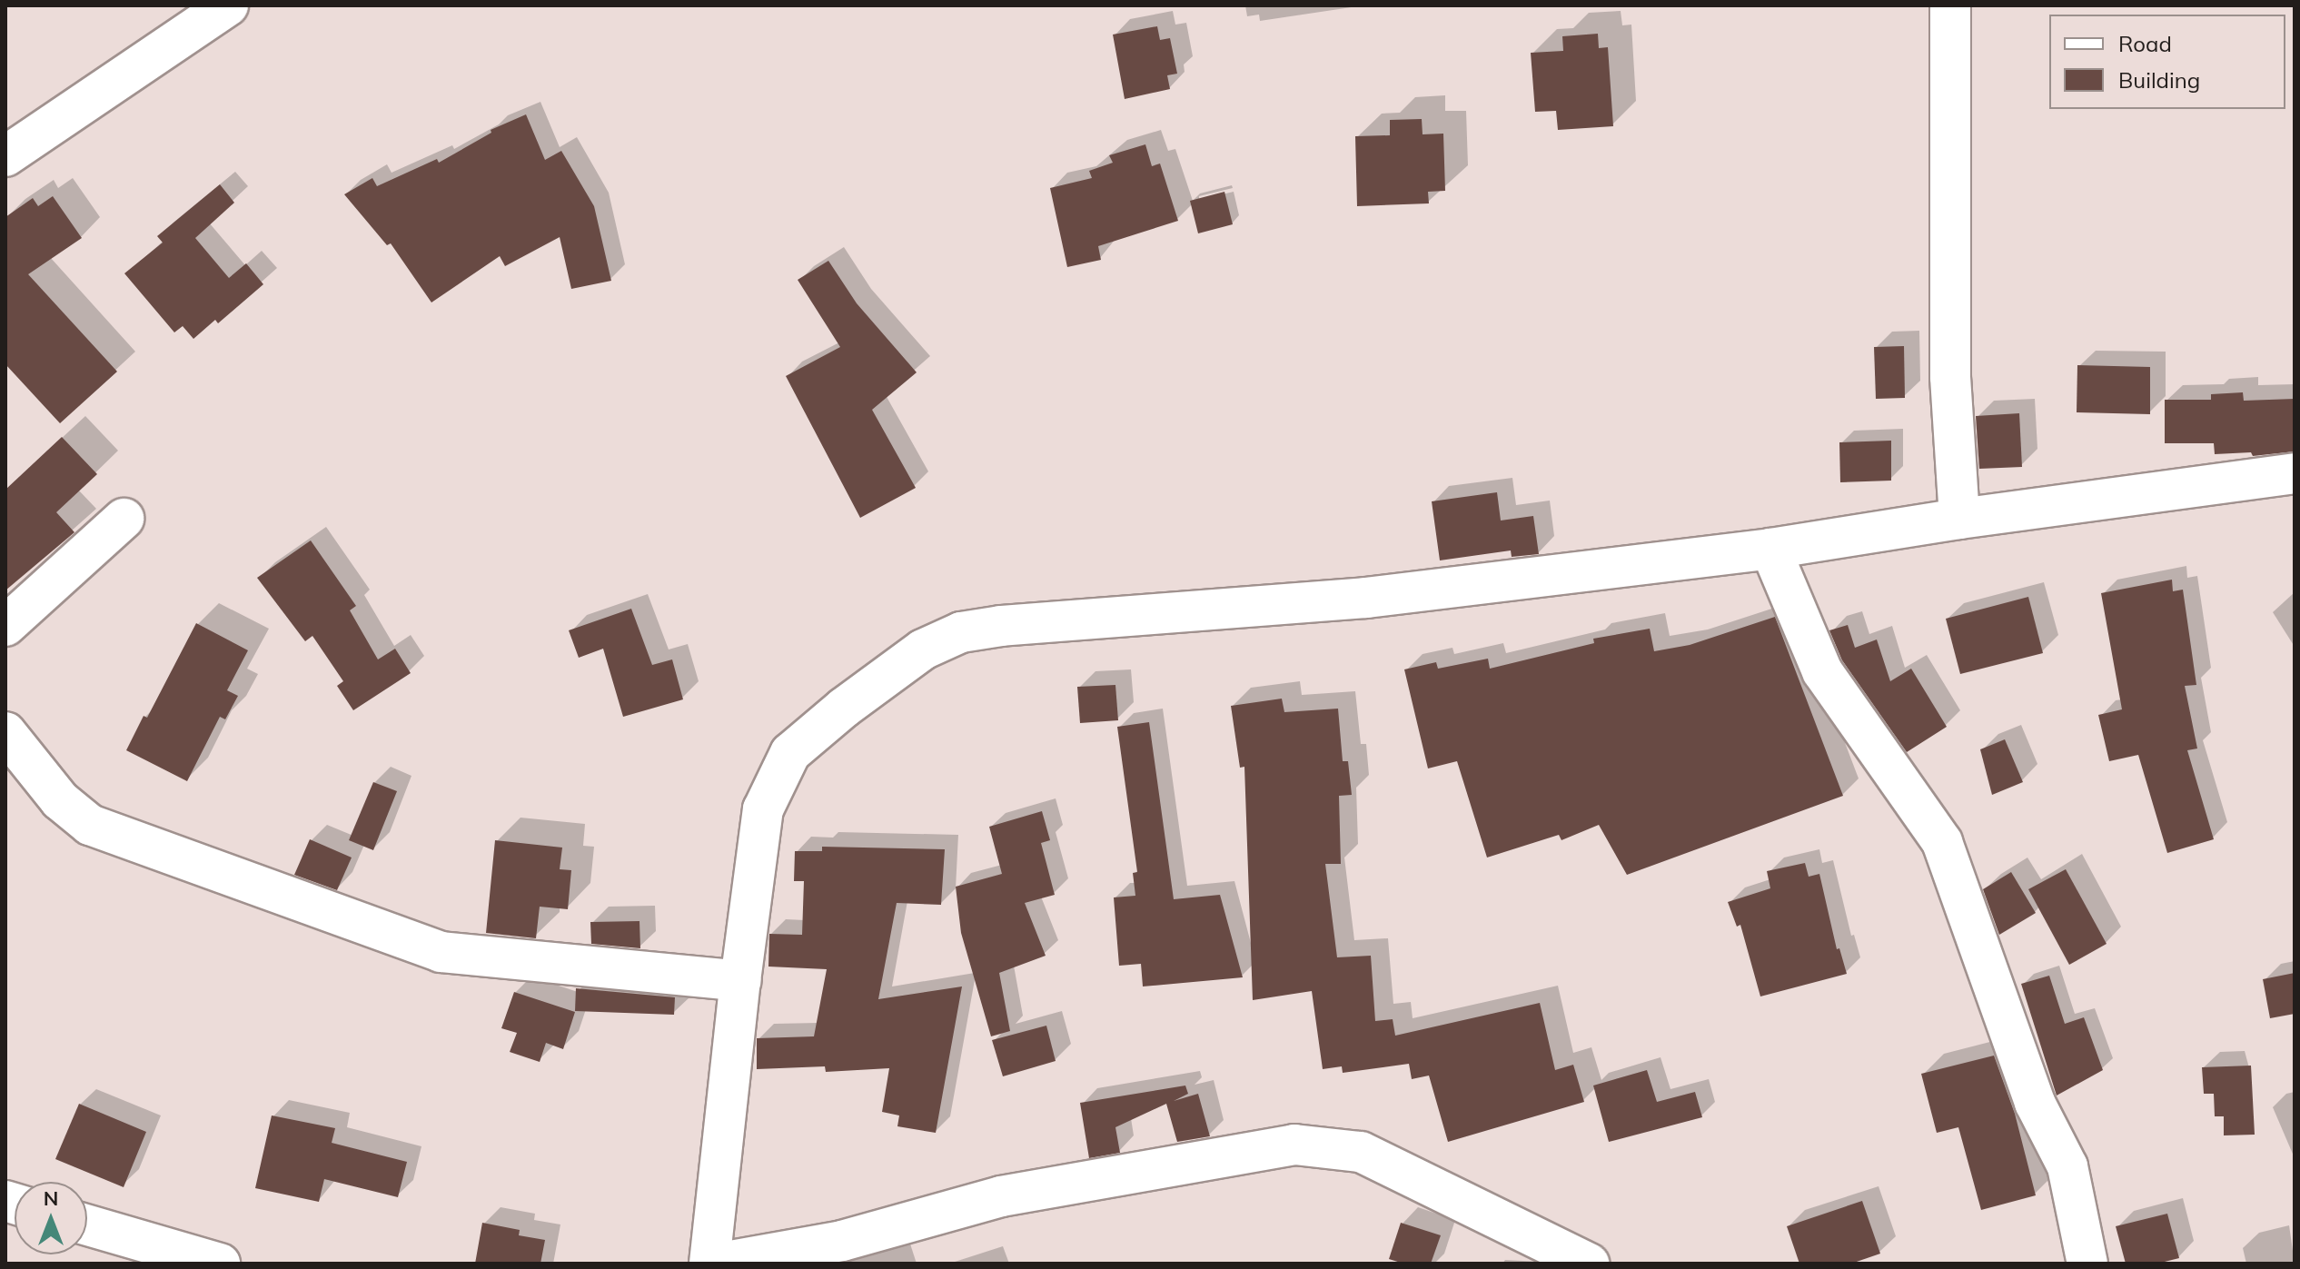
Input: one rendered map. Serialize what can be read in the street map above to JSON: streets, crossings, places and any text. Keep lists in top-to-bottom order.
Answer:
{
  "legend": ["Road", "Building"],
  "north": "top"
}
